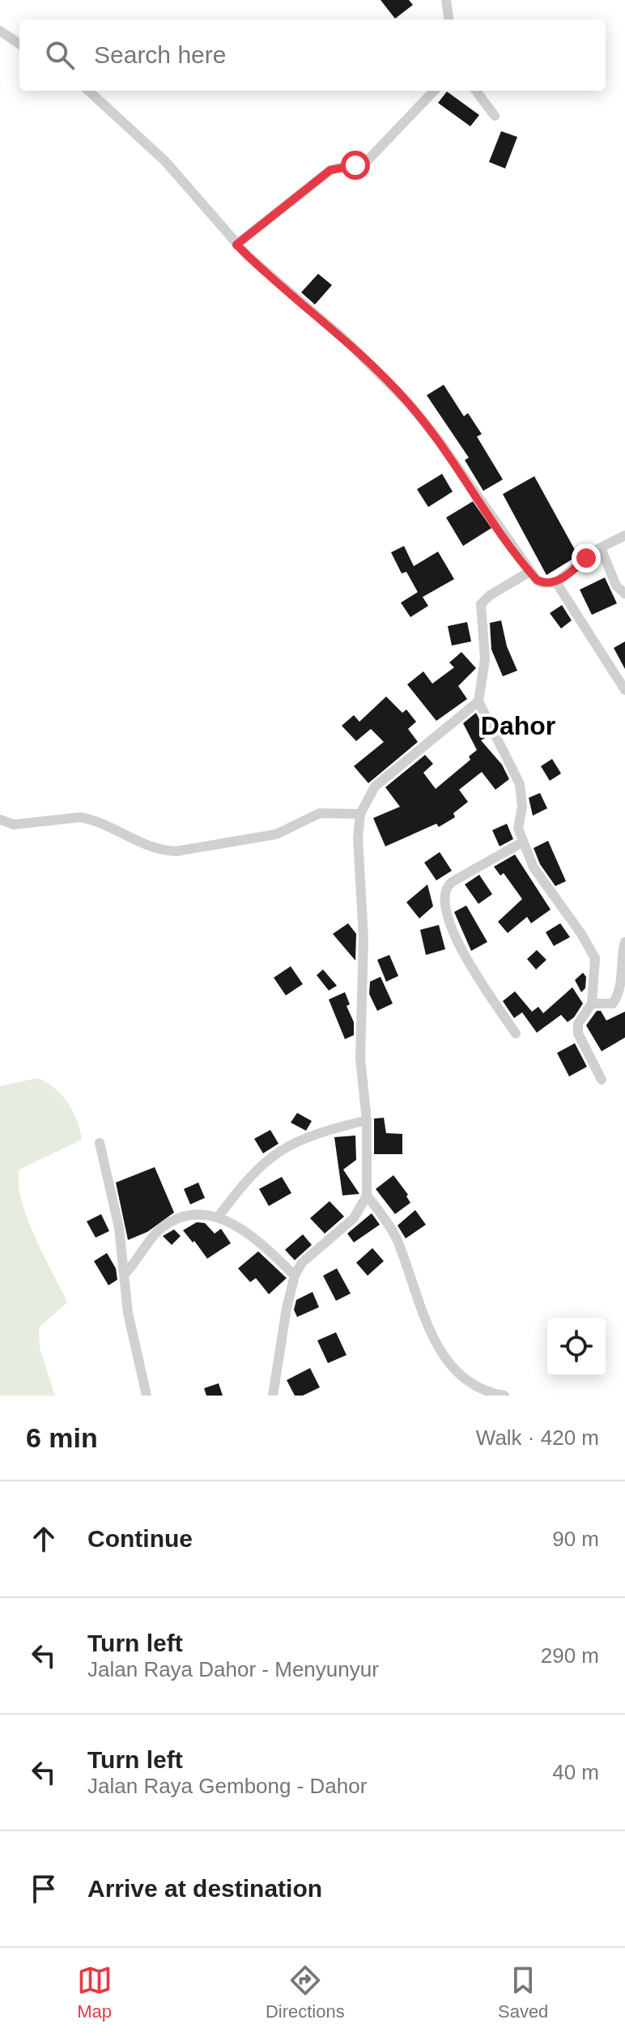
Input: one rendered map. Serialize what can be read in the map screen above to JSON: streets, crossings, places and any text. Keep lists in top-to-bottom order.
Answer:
{
  "districts": ["Dahor"],
  "page": {
    "search": "Search here",
    "heading": ["6 min", "Walk · 420 m"],
    "list": [
      ["Continue", "90 m"],
      ["Turn left", "Jalan Raya Dahor - Menyunyur", "290 m"],
      ["Turn left", "Jalan Raya Gembong - Dahor", "40 m"],
      "Arrive at destination"
    ],
    "nav": ["Map", "Directions", "Saved"]
  }
}
